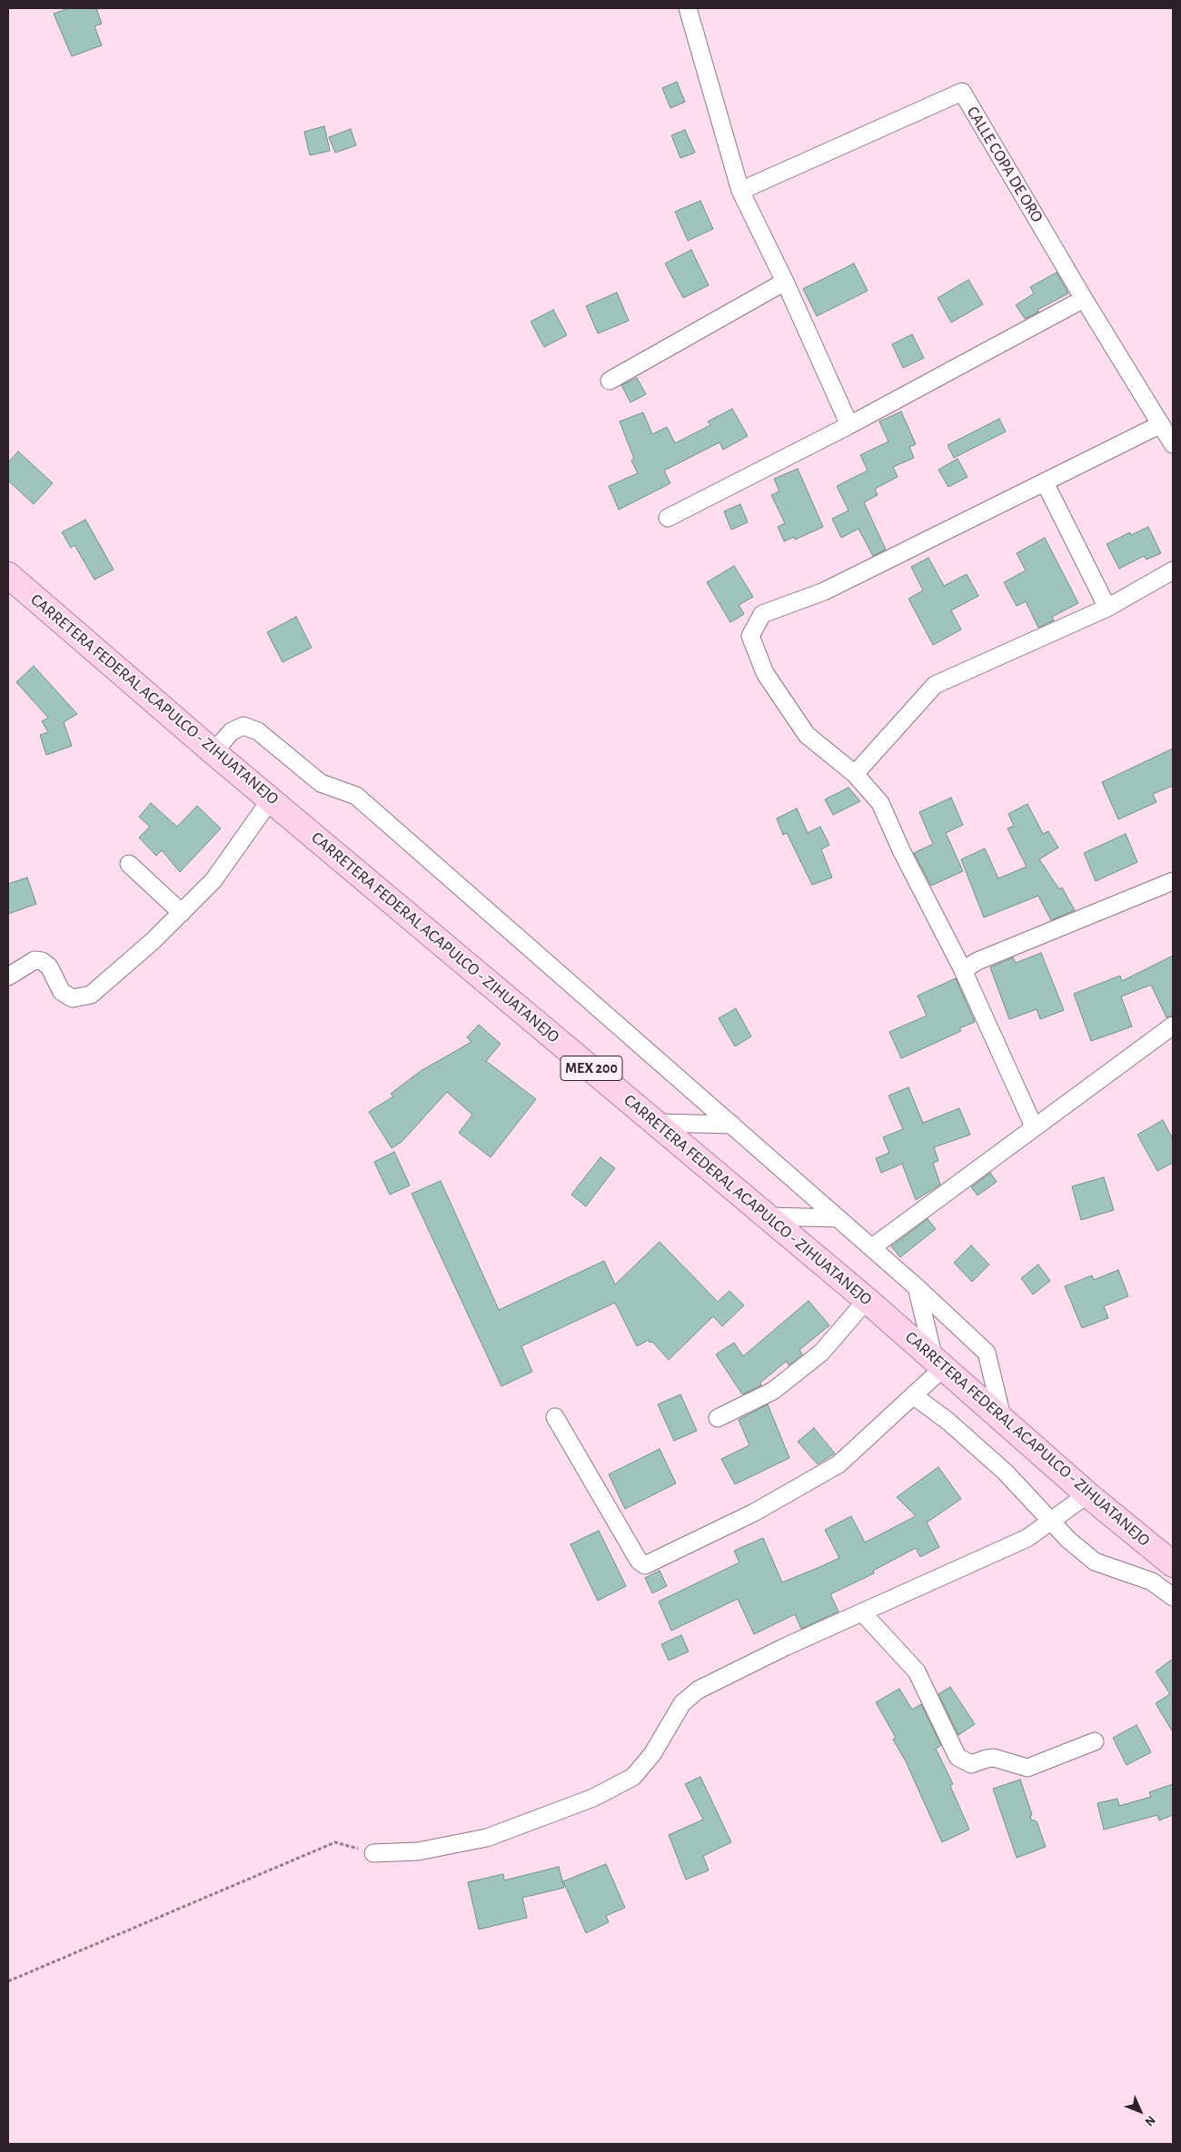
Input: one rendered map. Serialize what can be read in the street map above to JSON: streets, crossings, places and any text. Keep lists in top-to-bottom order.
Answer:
{
  "streets": {
    "main road": ["CARRETERA FEDERAL ACAPULCO - ZIHUATANEJO", "MEX 200"],
    "street": ["CALLE COPA DE ORO"]
  },
  "north": "bottom right"
}
